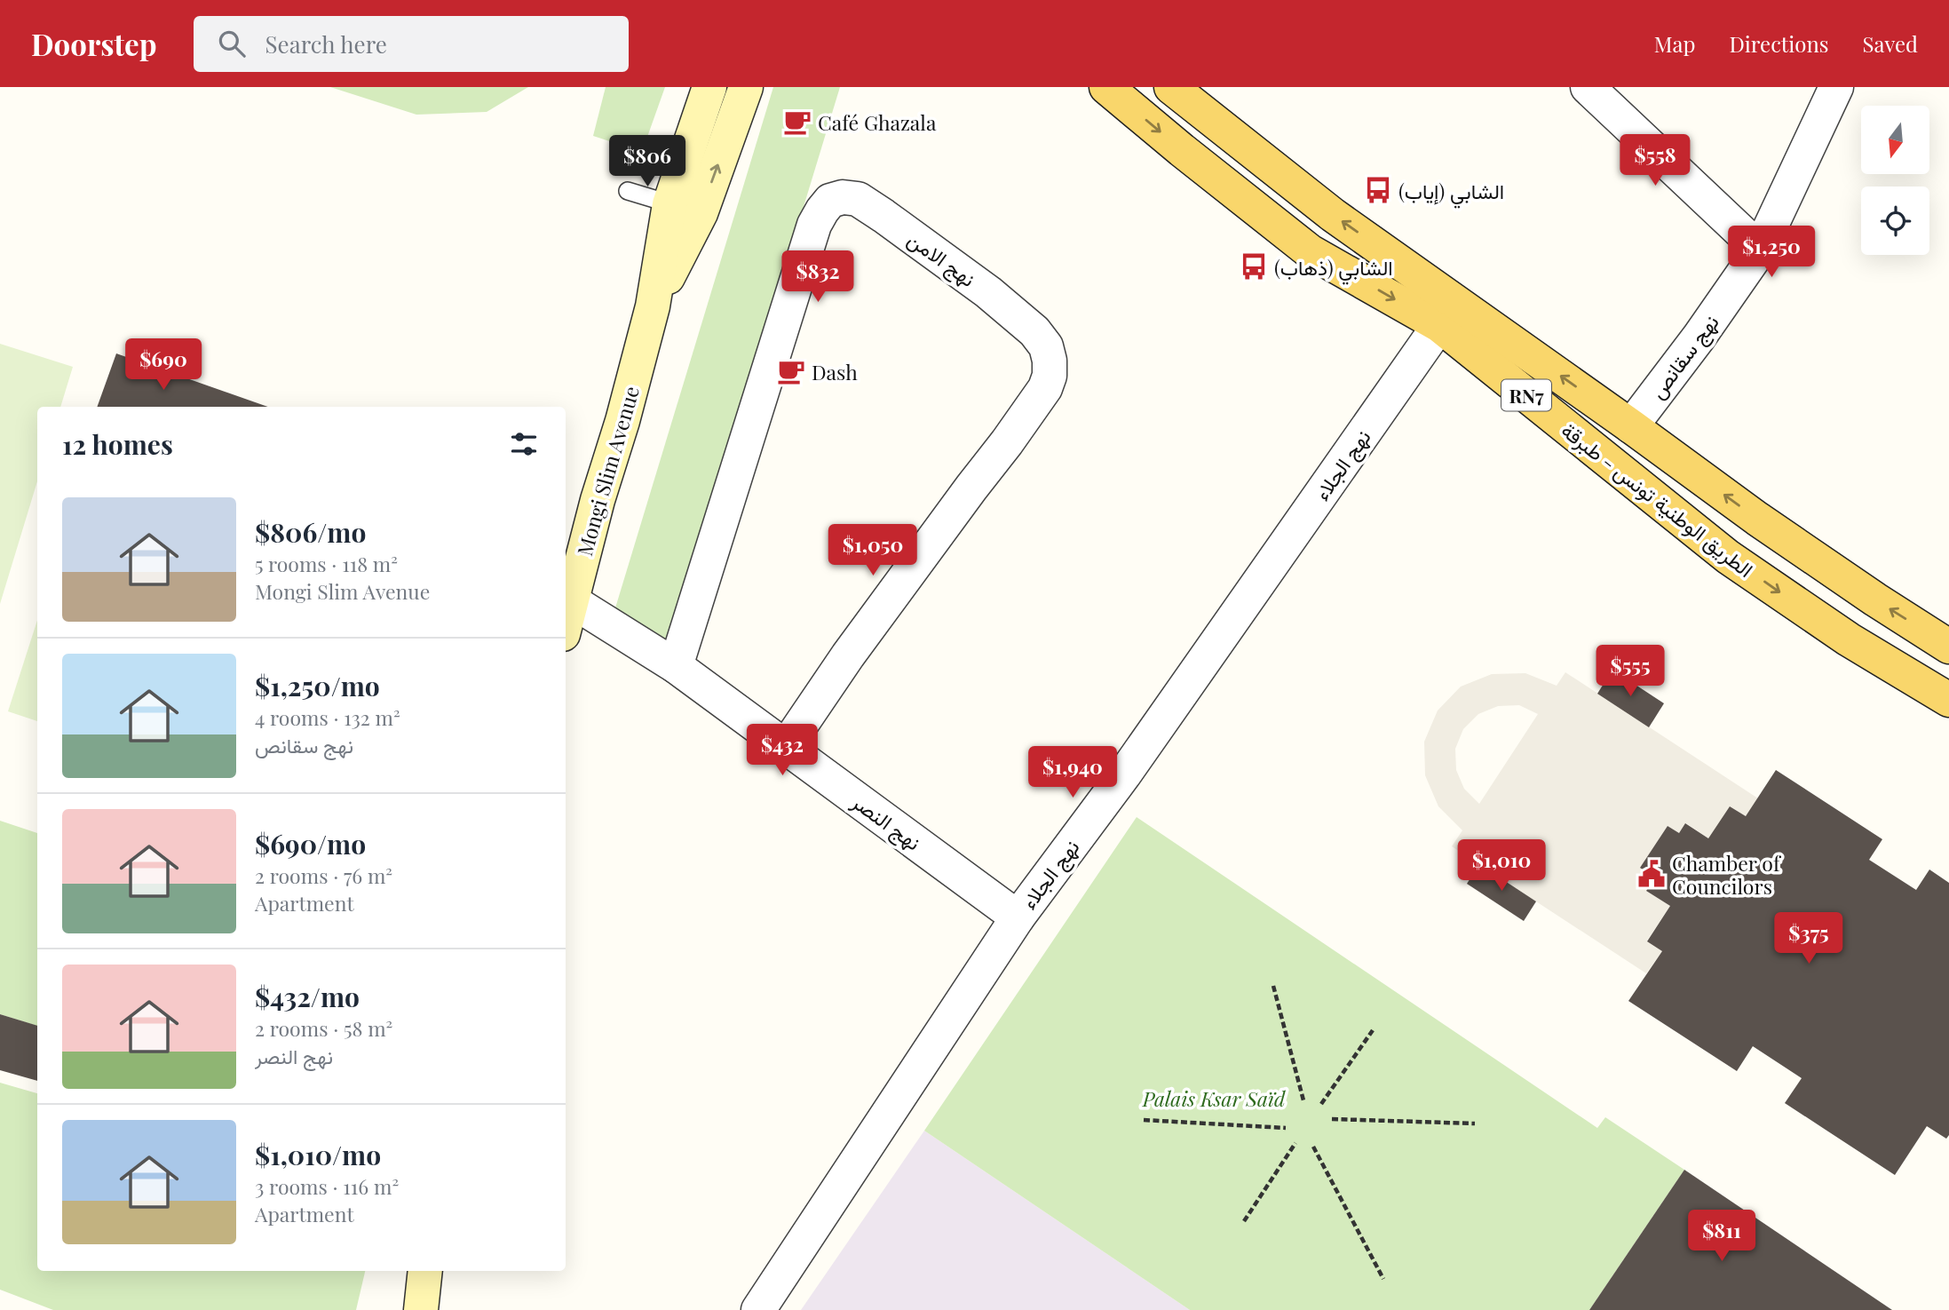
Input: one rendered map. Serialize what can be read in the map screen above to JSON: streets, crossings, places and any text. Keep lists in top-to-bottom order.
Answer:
{
  "streets": {
    "main road": ["RN7", "Mongi Slim Avenue", "الطريق الوطنية تونس - طبرقة"],
    "street": [
      "نهج الامن",
      "نهج سقانص",
      "نهج الجلاء",
      "نهج النصر"
    ]
  },
  "crossings": [
    ["نهج الامن", "نهج النصر"],
    ["نهج سقانص", "الطريق الوطنية تونس - طبرقة"],
    ["نهج الجلاء", "الطريق الوطنية تونس - طبرقة"],
    ["نهج الجلاء", "نهج النصر"],
    ["Mongi Slim Avenue", "نهج النصر"]
  ],
  "parks": ["Palais Ksar Saïd"],
  "places": {
    "cafe": ["Café Ghazala", "Dash"],
    "bus stop": ["الشابي (إياب)", "الشابي (ذهاب)"],
    "public building": ["Chamber of Councilors"]
  },
  "north": "bottom",
  "page": {
    "header": "Doorstep",
    "search": "Search here",
    "nav": ["Map", "Directions", "Saved"],
    "price": [
      "$558",
      "$806",
      "$1,250",
      "$832",
      "$690",
      "$1,050",
      "$555",
      "$432",
      "$1,940",
      "$1,010",
      "$375",
      "$811"
    ],
    "heading": "12 homes",
    "list": [
      {
        "name": "$806/mo",
        "note": "5 rooms · 118 m² · Mongi Slim Avenue"
      },
      {
        "name": "$1,250/mo",
        "note": "4 rooms · 132 m² · نهج سقانص"
      },
      {
        "name": "$690/mo",
        "note": "2 rooms · 76 m² · Apartment"
      },
      {
        "name": "$432/mo",
        "note": "2 rooms · 58 m² · نهج النصر"
      },
      {
        "name": "$1,010/mo",
        "note": "3 rooms · 116 m² · Apartment"
      }
    ]
  }
}
